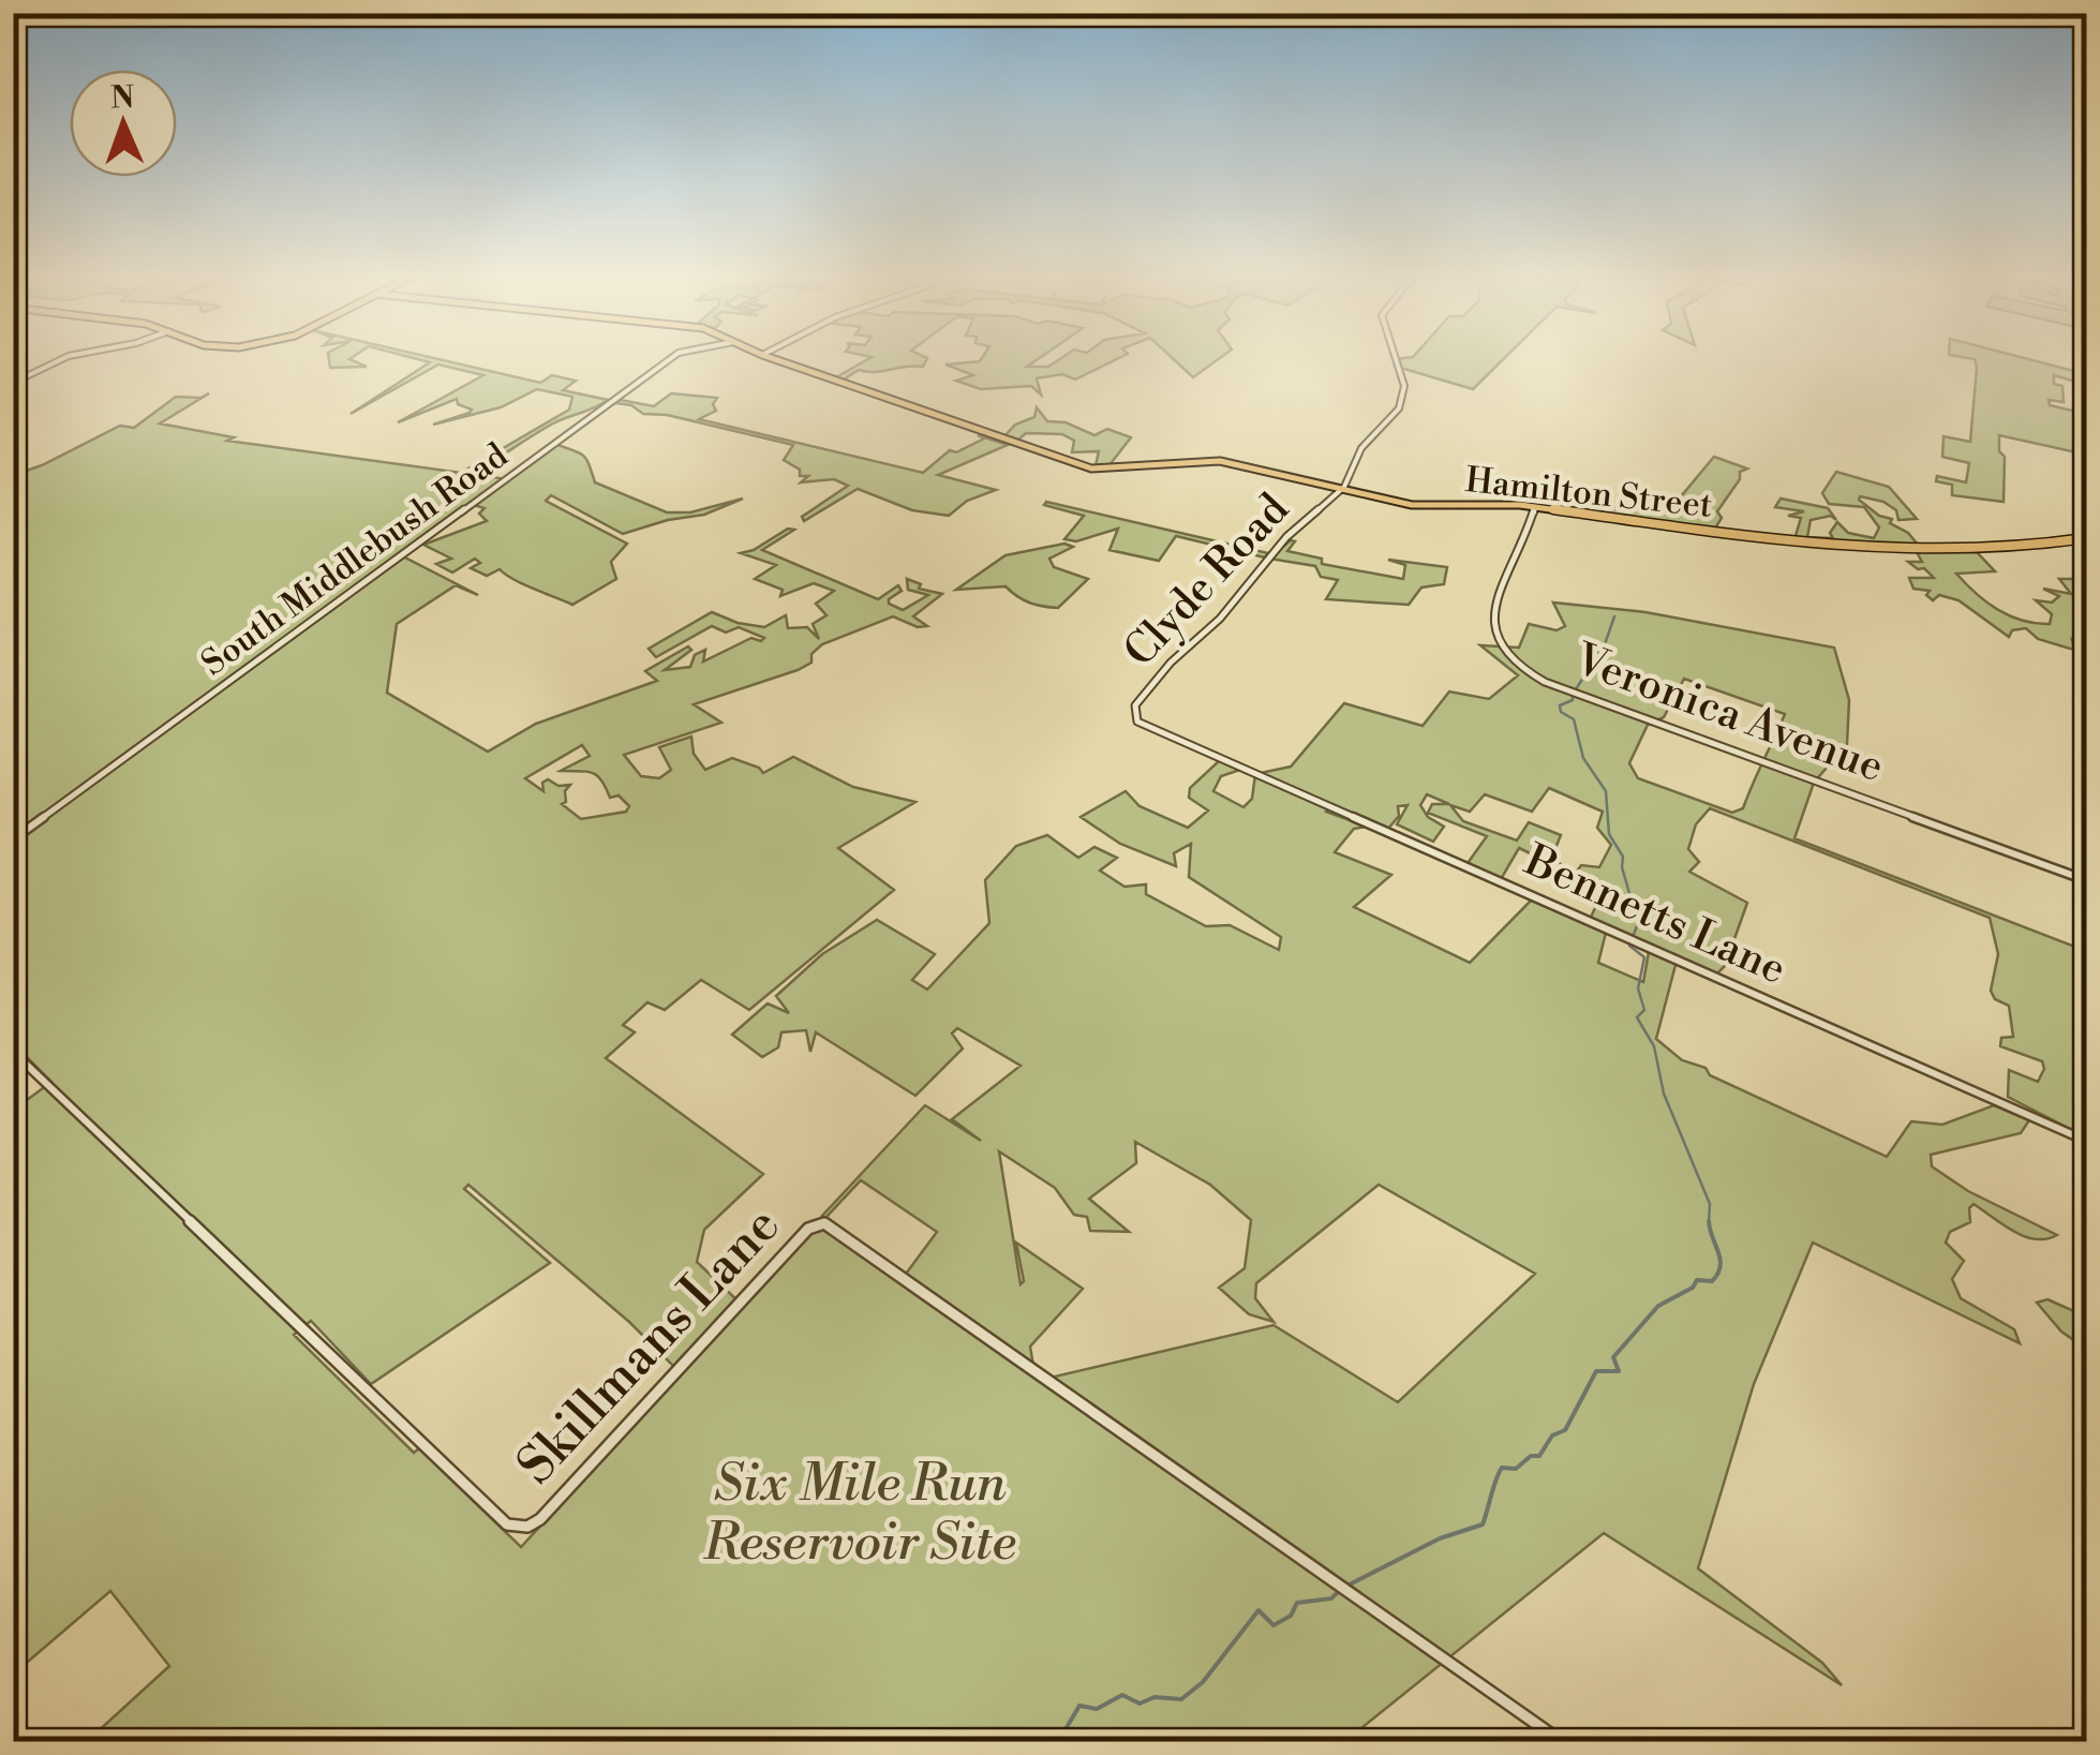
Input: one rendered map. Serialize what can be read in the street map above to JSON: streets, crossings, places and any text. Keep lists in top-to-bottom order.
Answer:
{
  "streets": {
    "main road": ["Hamilton Street"],
    "street": [
      "South Middlebush Road",
      "Clyde Road",
      "Veronica Avenue",
      "Bennetts Lane",
      "Skillmans Lane"
    ]
  },
  "crossings": [
    ["Hamilton Street", "Clyde Road"],
    ["Hamilton Street", "Veronica Avenue"],
    ["Clyde Road", "Bennetts Lane"]
  ],
  "parks": ["Six Mile Run Reservoir Site"],
  "north": "top"
}
